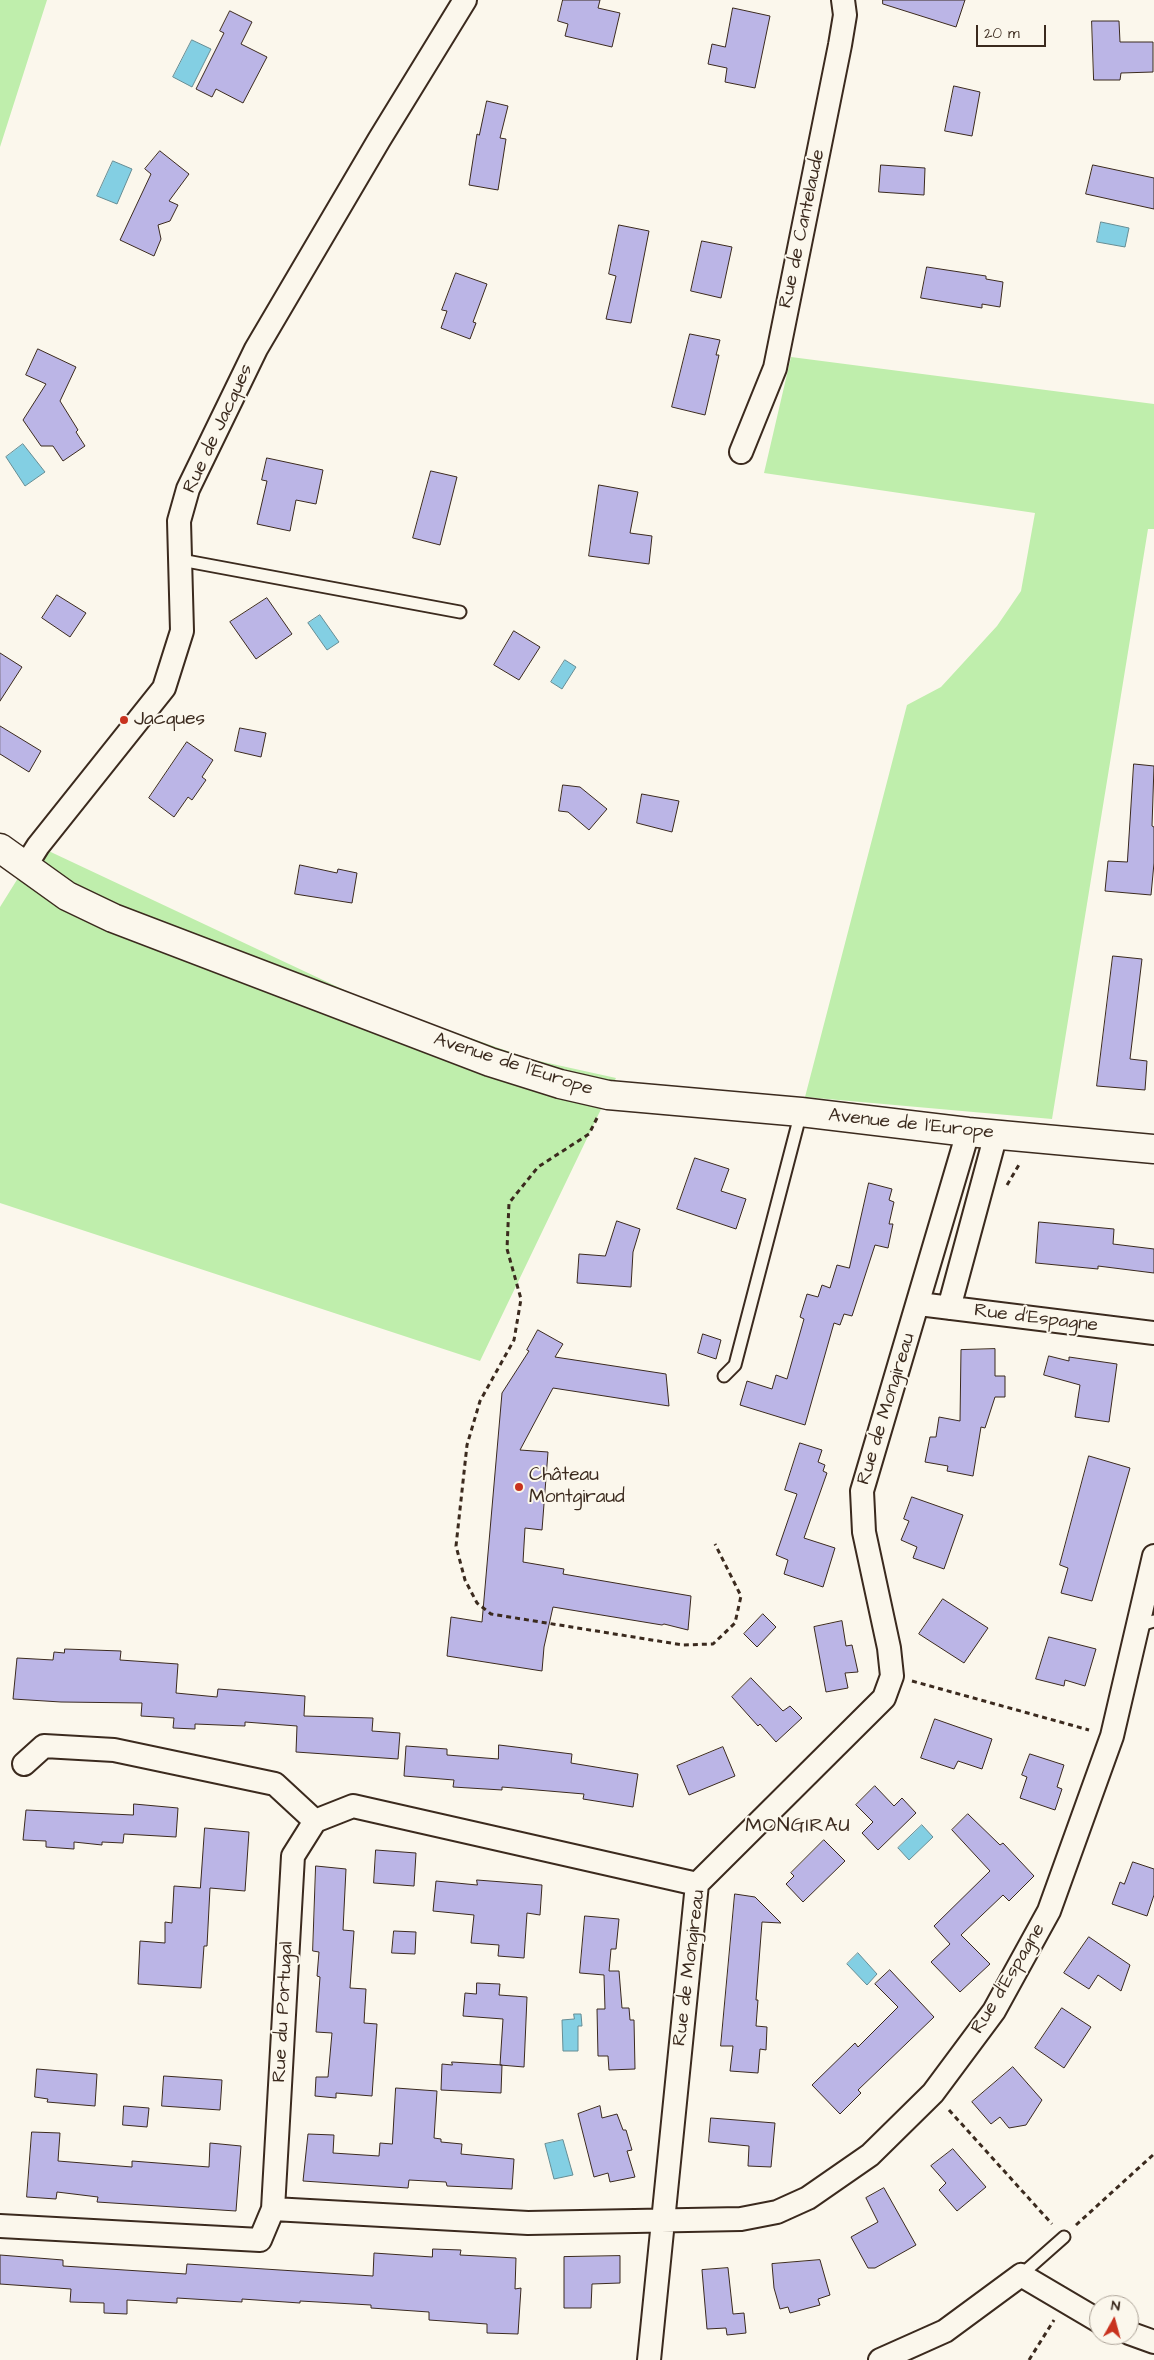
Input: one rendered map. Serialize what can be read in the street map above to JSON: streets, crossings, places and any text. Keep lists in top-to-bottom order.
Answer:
{
  "streets": {
    "street": [
      "Rue de Cantelaude",
      "Rue de Jacques",
      "Avenue de l'Europe",
      "Rue d'Espagne",
      "Rue de Mongireau",
      "Rue du Portugal"
    ]
  },
  "crossings": [
    ["Rue de Jacques", "Avenue de l'Europe"],
    ["Avenue de l'Europe", "Rue de Mongireau"],
    ["Rue d'Espagne", "Rue de Mongireau"]
  ],
  "districts": ["MONGIRAU"],
  "places": ["Jacques", "Château Montgiraud"],
  "scale_bar": "20 m",
  "north": "top"
}
